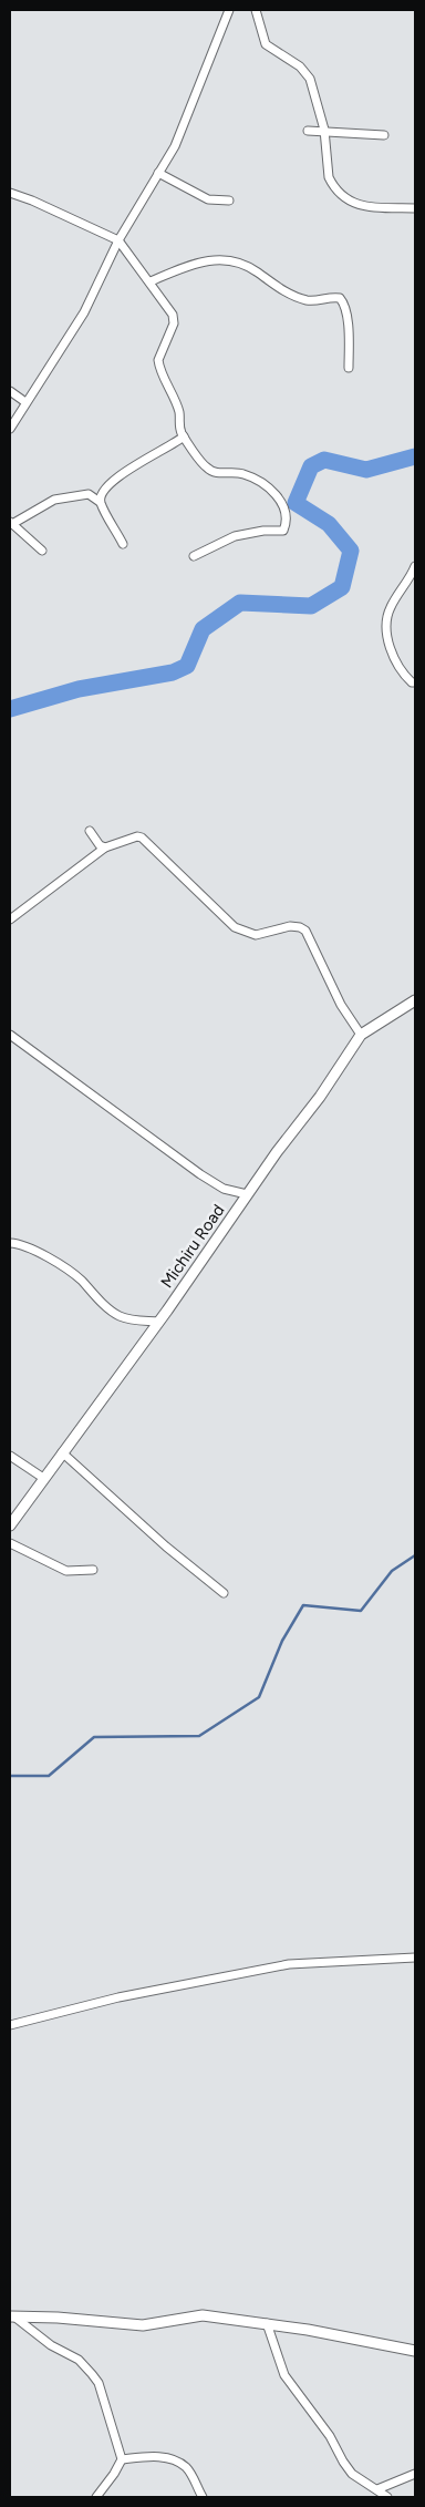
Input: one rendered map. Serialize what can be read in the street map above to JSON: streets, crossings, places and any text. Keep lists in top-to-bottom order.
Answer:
{
  "streets": {
    "street": ["Michiru Road"]
  }
}
